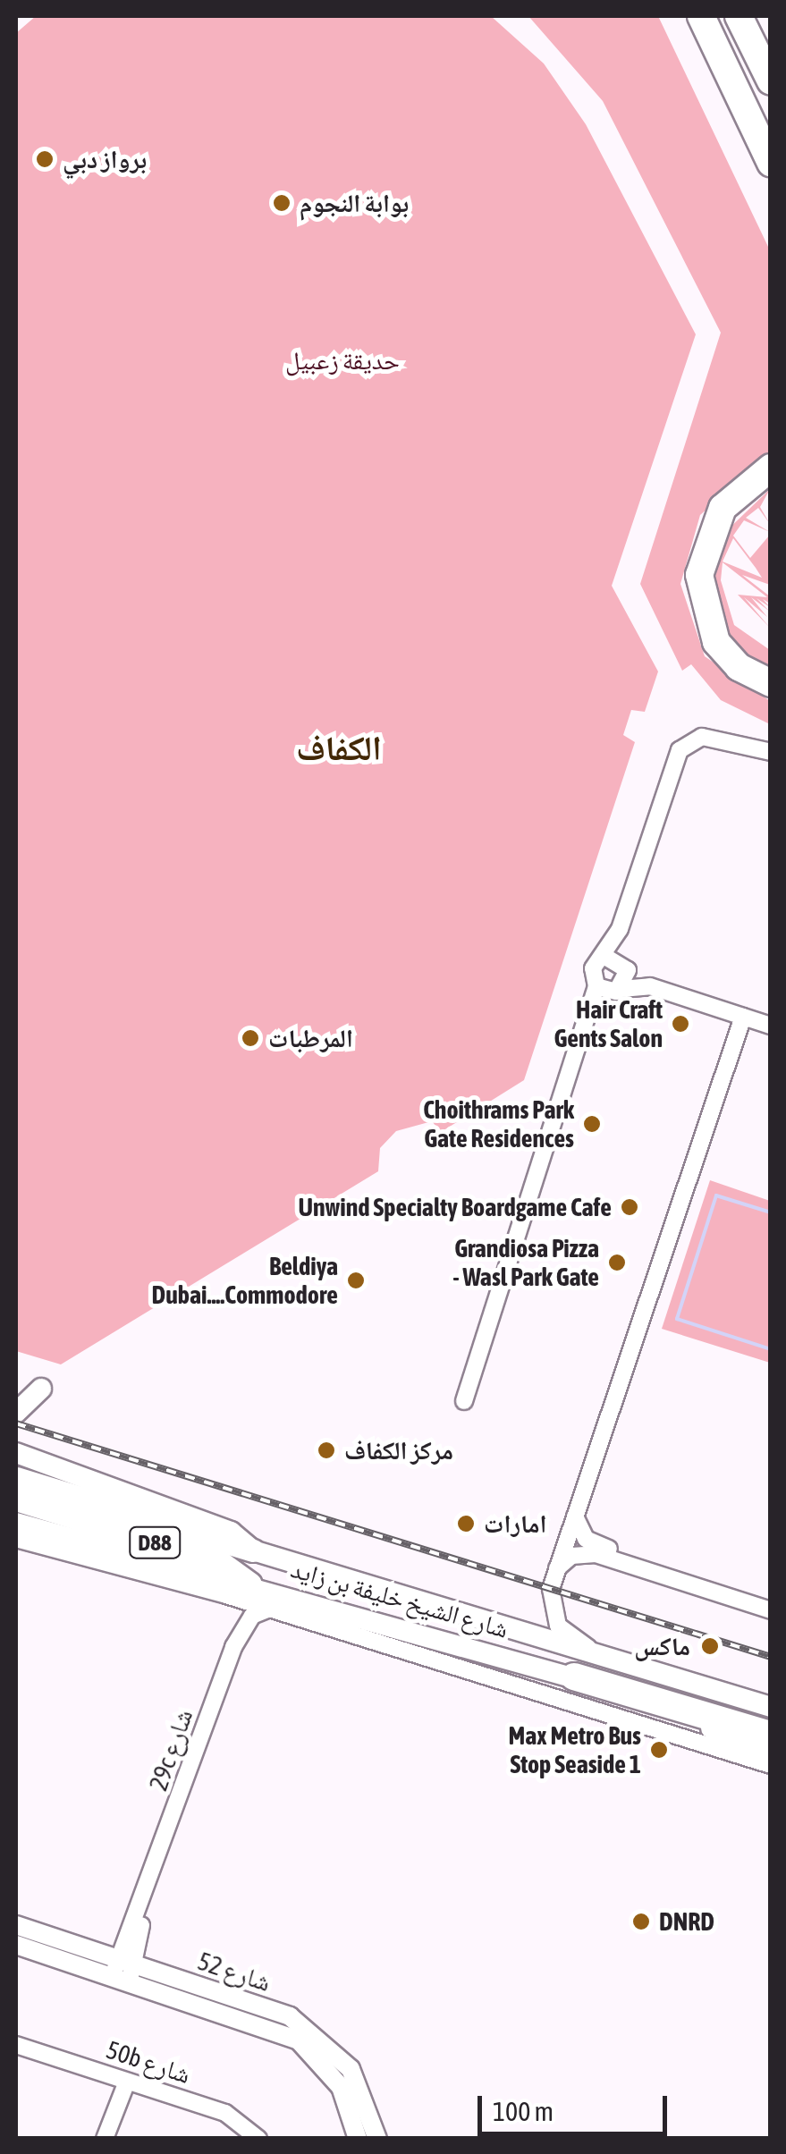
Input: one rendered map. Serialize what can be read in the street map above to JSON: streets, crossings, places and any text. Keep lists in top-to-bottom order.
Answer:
{
  "streets": {
    "main road": ["D88", "شارع الشيخ خليفة بن زايد"],
    "street": ["29c شارع", "شارع 52", "50b شارع"]
  },
  "crossings": [
    ["29c شارع", "شارع 52"]
  ],
  "districts": ["الكفاف"],
  "parks": ["حديقة زعبيل"],
  "places": [
    "برواز دبي",
    "بوابة النجوم",
    "Hair Craft Gents Salon",
    "المرطبات",
    "Choithrams Park Gate Residences",
    "Unwind Specialty Boardgame Cafe",
    "Grandiosa Pizza - Wasl Park Gate",
    "Beldiya Dubai....Commodore",
    "مركز الكفاف",
    "امارات",
    "ماكس",
    "Max Metro Bus Stop Seaside 1",
    "DNRD"
  ],
  "scale_bar": "100 m"
}
